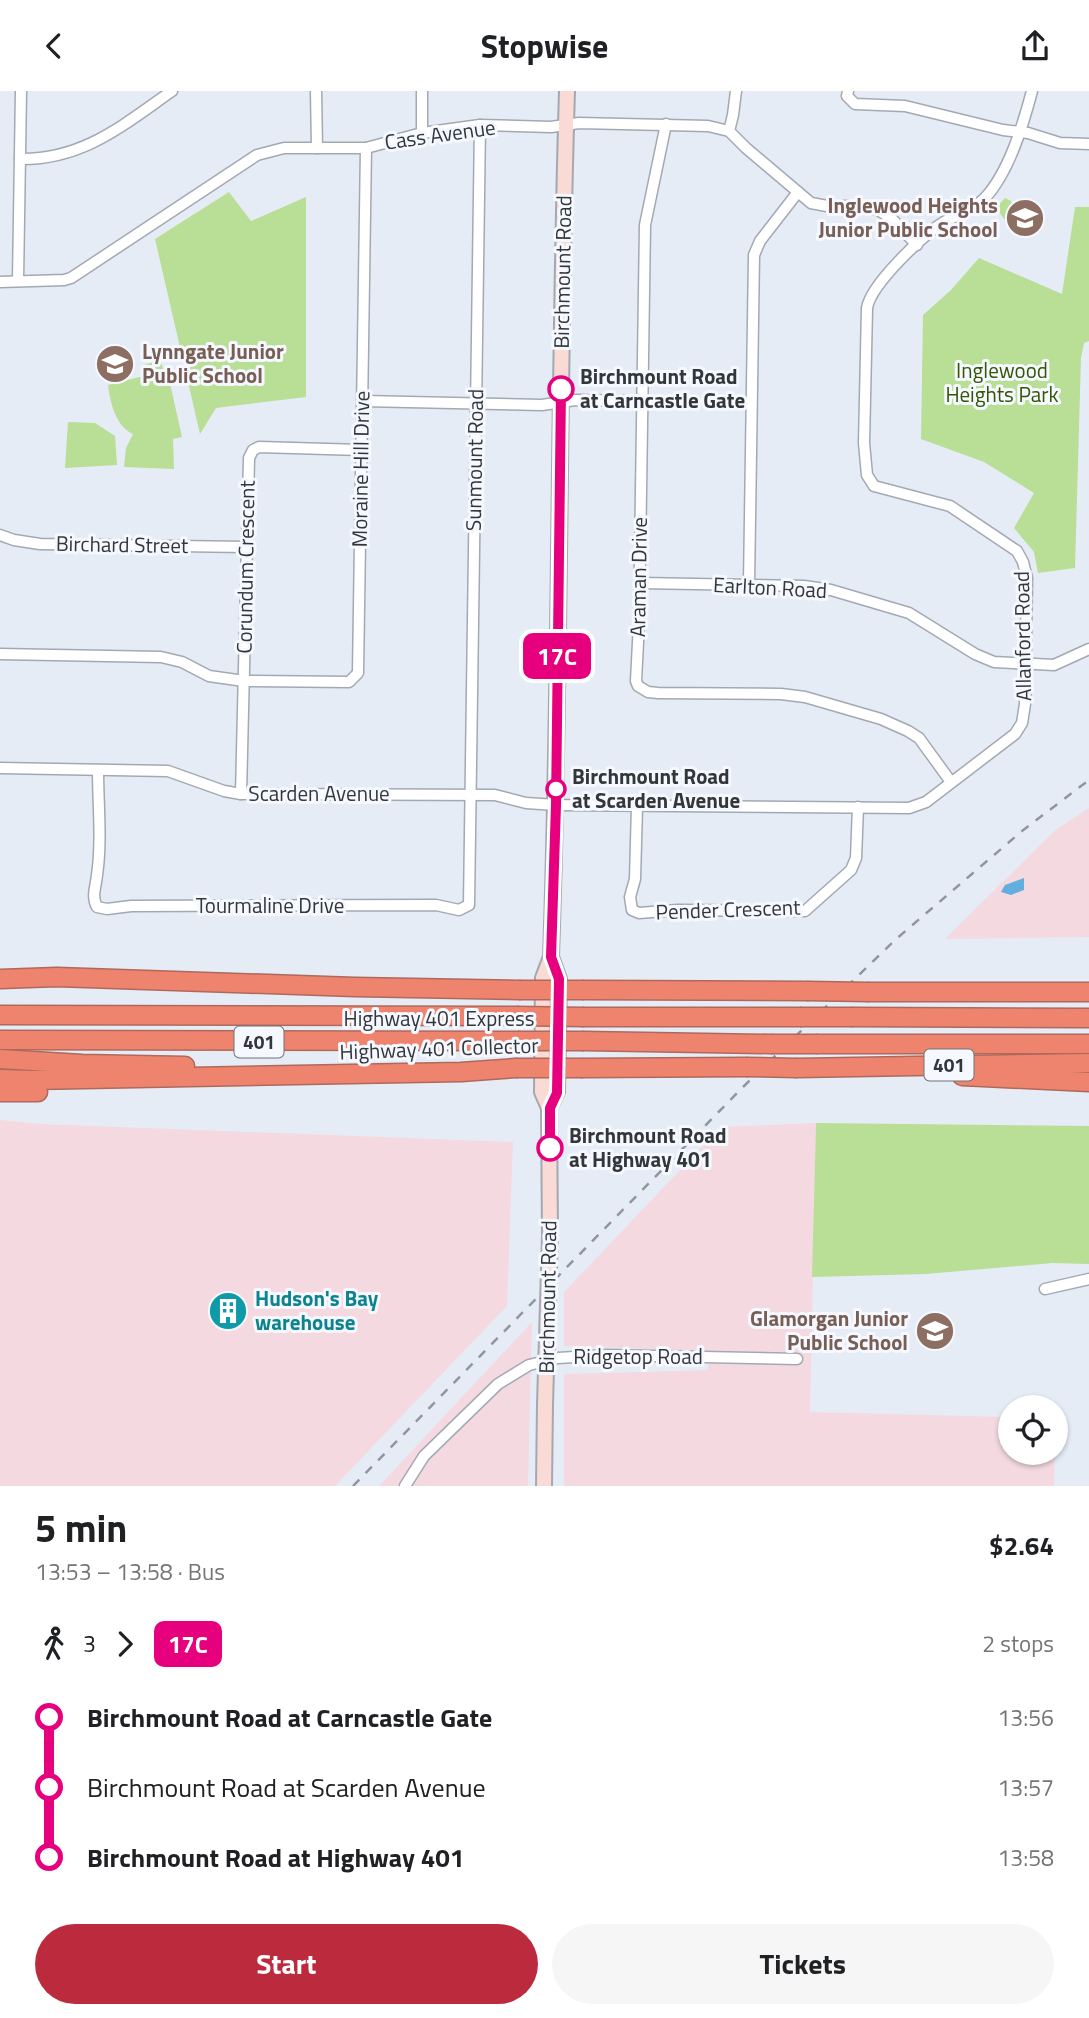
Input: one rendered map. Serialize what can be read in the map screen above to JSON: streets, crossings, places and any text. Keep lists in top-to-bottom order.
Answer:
{
  "streets": {
    "highway": ["Highway 401 Express", "401", "Highway 401 Collector"],
    "main road": ["Birchmount Road"],
    "street": [
      "Cass Avenue",
      "Sunmount Road",
      "Moraine Hill Drive",
      "Birchard Street",
      "Corundum Crescent",
      "Araman Drive",
      "Earlton Road",
      "Allanford Road",
      "Scarden Avenue",
      "Tourmaline Drive",
      "Pender Crescent",
      "Ridgetop Road"
    ]
  },
  "crossings": [
    ["Cass Avenue", "Birchmount Road"],
    ["Cass Avenue", "Sunmount Road"],
    ["Cass Avenue", "Moraine Hill Drive"],
    ["Cass Avenue", "Araman Drive"],
    ["Birchmount Road", "Allanford Road"],
    ["Birchmount Road", "Scarden Avenue"],
    ["Sunmount Road", "Scarden Avenue"],
    ["Sunmount Road", "Tourmaline Drive"],
    ["Moraine Hill Drive", "Corundum Crescent"],
    ["Birchard Street", "Corundum Crescent"],
    ["Corundum Crescent", "Scarden Avenue"],
    ["Araman Drive", "Earlton Road"],
    ["Araman Drive", "Allanford Road"],
    ["Earlton Road", "Allanford Road"],
    ["Allanford Road", "Scarden Avenue"],
    ["Allanford Road", "Pender Crescent"],
    ["Scarden Avenue", "Tourmaline Drive"]
  ],
  "parks": ["Inglewood Heights Park"],
  "places": {
    "school or university": ["Inglewood Heights Junior Public School", "Lynngate Junior Public School", "Glamorgan Junior Public School"],
    "other": ["Birchmount Road at Carncastle Gate", "Birchmount Road at Scarden Avenue", "Birchmount Road at Highway 401"],
    "building": ["Hudson's Bay warehouse"]
  },
  "lines": ["bus line 17C"],
  "page": {
    "header": "Stopwise",
    "on_map": "17C",
    "heading": ["5 min", "13:53 – 13:58 · Bus", "$2.64"],
    "legs": ["3", "17C", "2 stops"],
    "list": [
      {
        "name": "Birchmount Road at Carncastle Gate",
        "value": "13:56"
      },
      {
        "name": "Birchmount Road at Scarden Avenue",
        "value": "13:57"
      },
      {
        "name": "Birchmount Road at Highway 401",
        "value": "13:58"
      }
    ],
    "buttons": ["Start", "Tickets"]
  }
}
